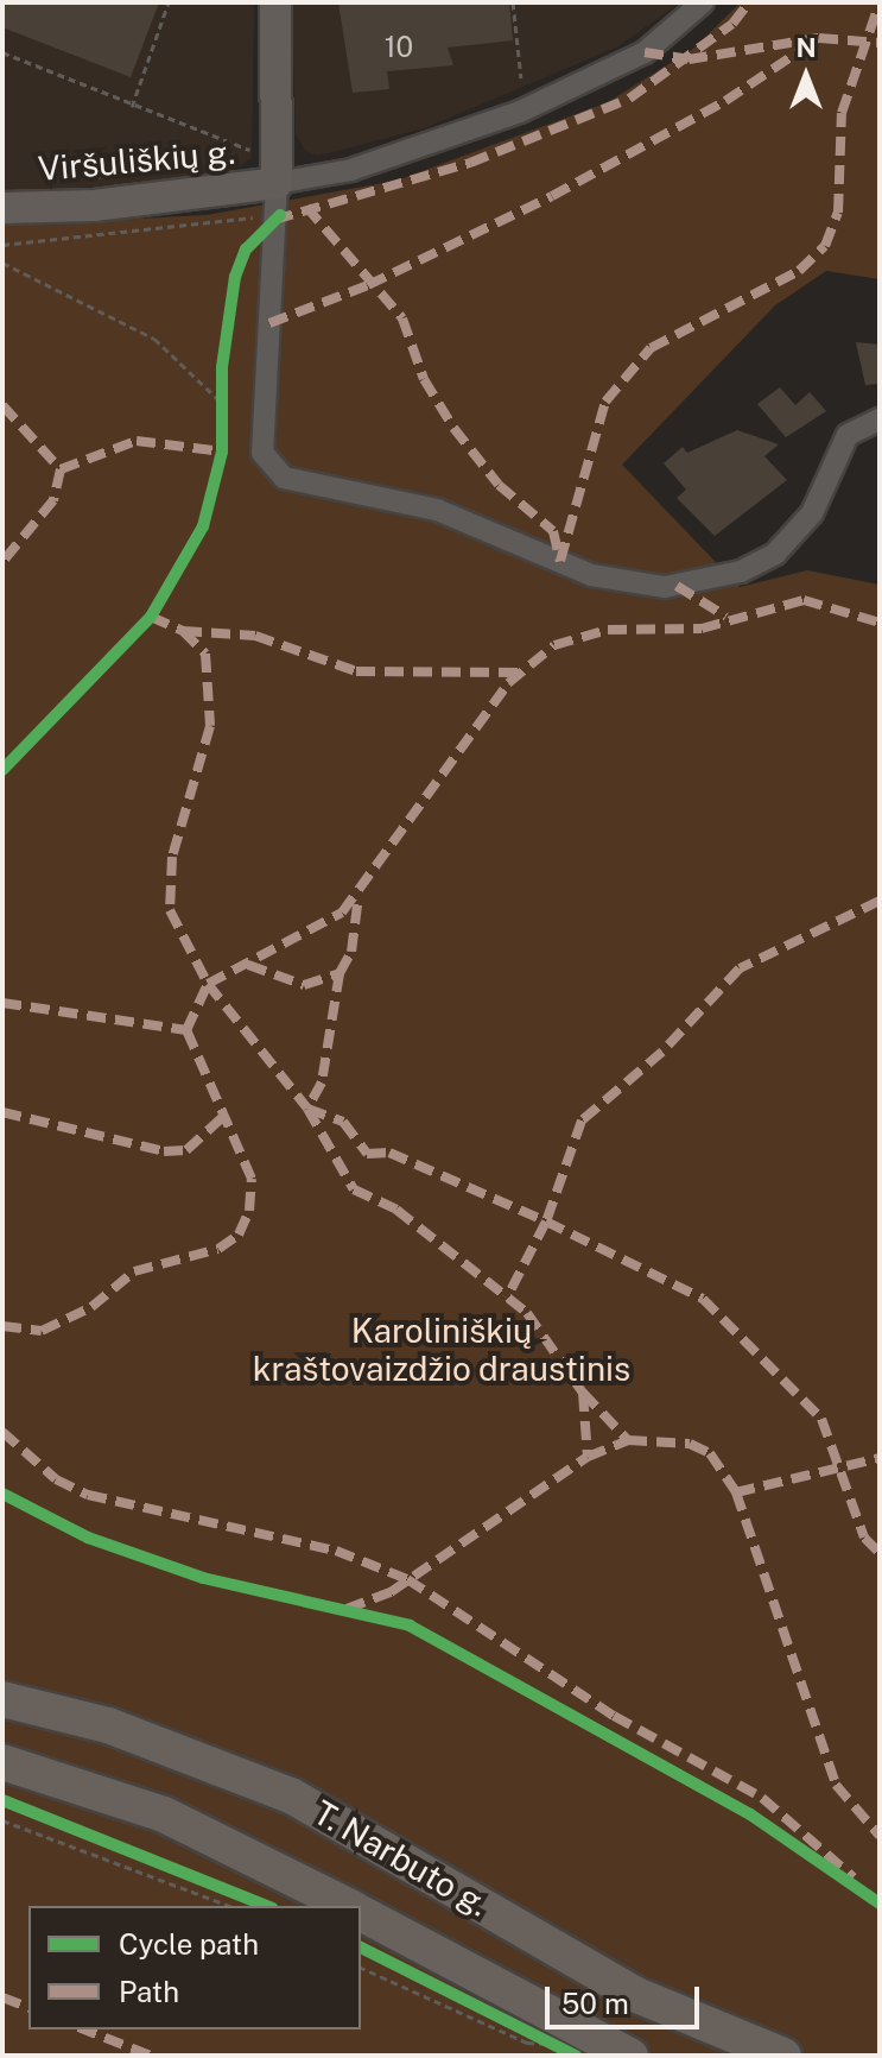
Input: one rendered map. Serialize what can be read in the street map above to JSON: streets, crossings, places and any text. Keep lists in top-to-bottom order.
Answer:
{
  "streets": {
    "main road": ["Viršuliškių g.", "T. Narbuto g."]
  },
  "parks": ["Karoliniškių kraštovaizdžio draustinis"],
  "house_numbers": ["10"],
  "legend": ["Cycle path", "Path"],
  "scale_bar": "50 m",
  "north": "top"
}
